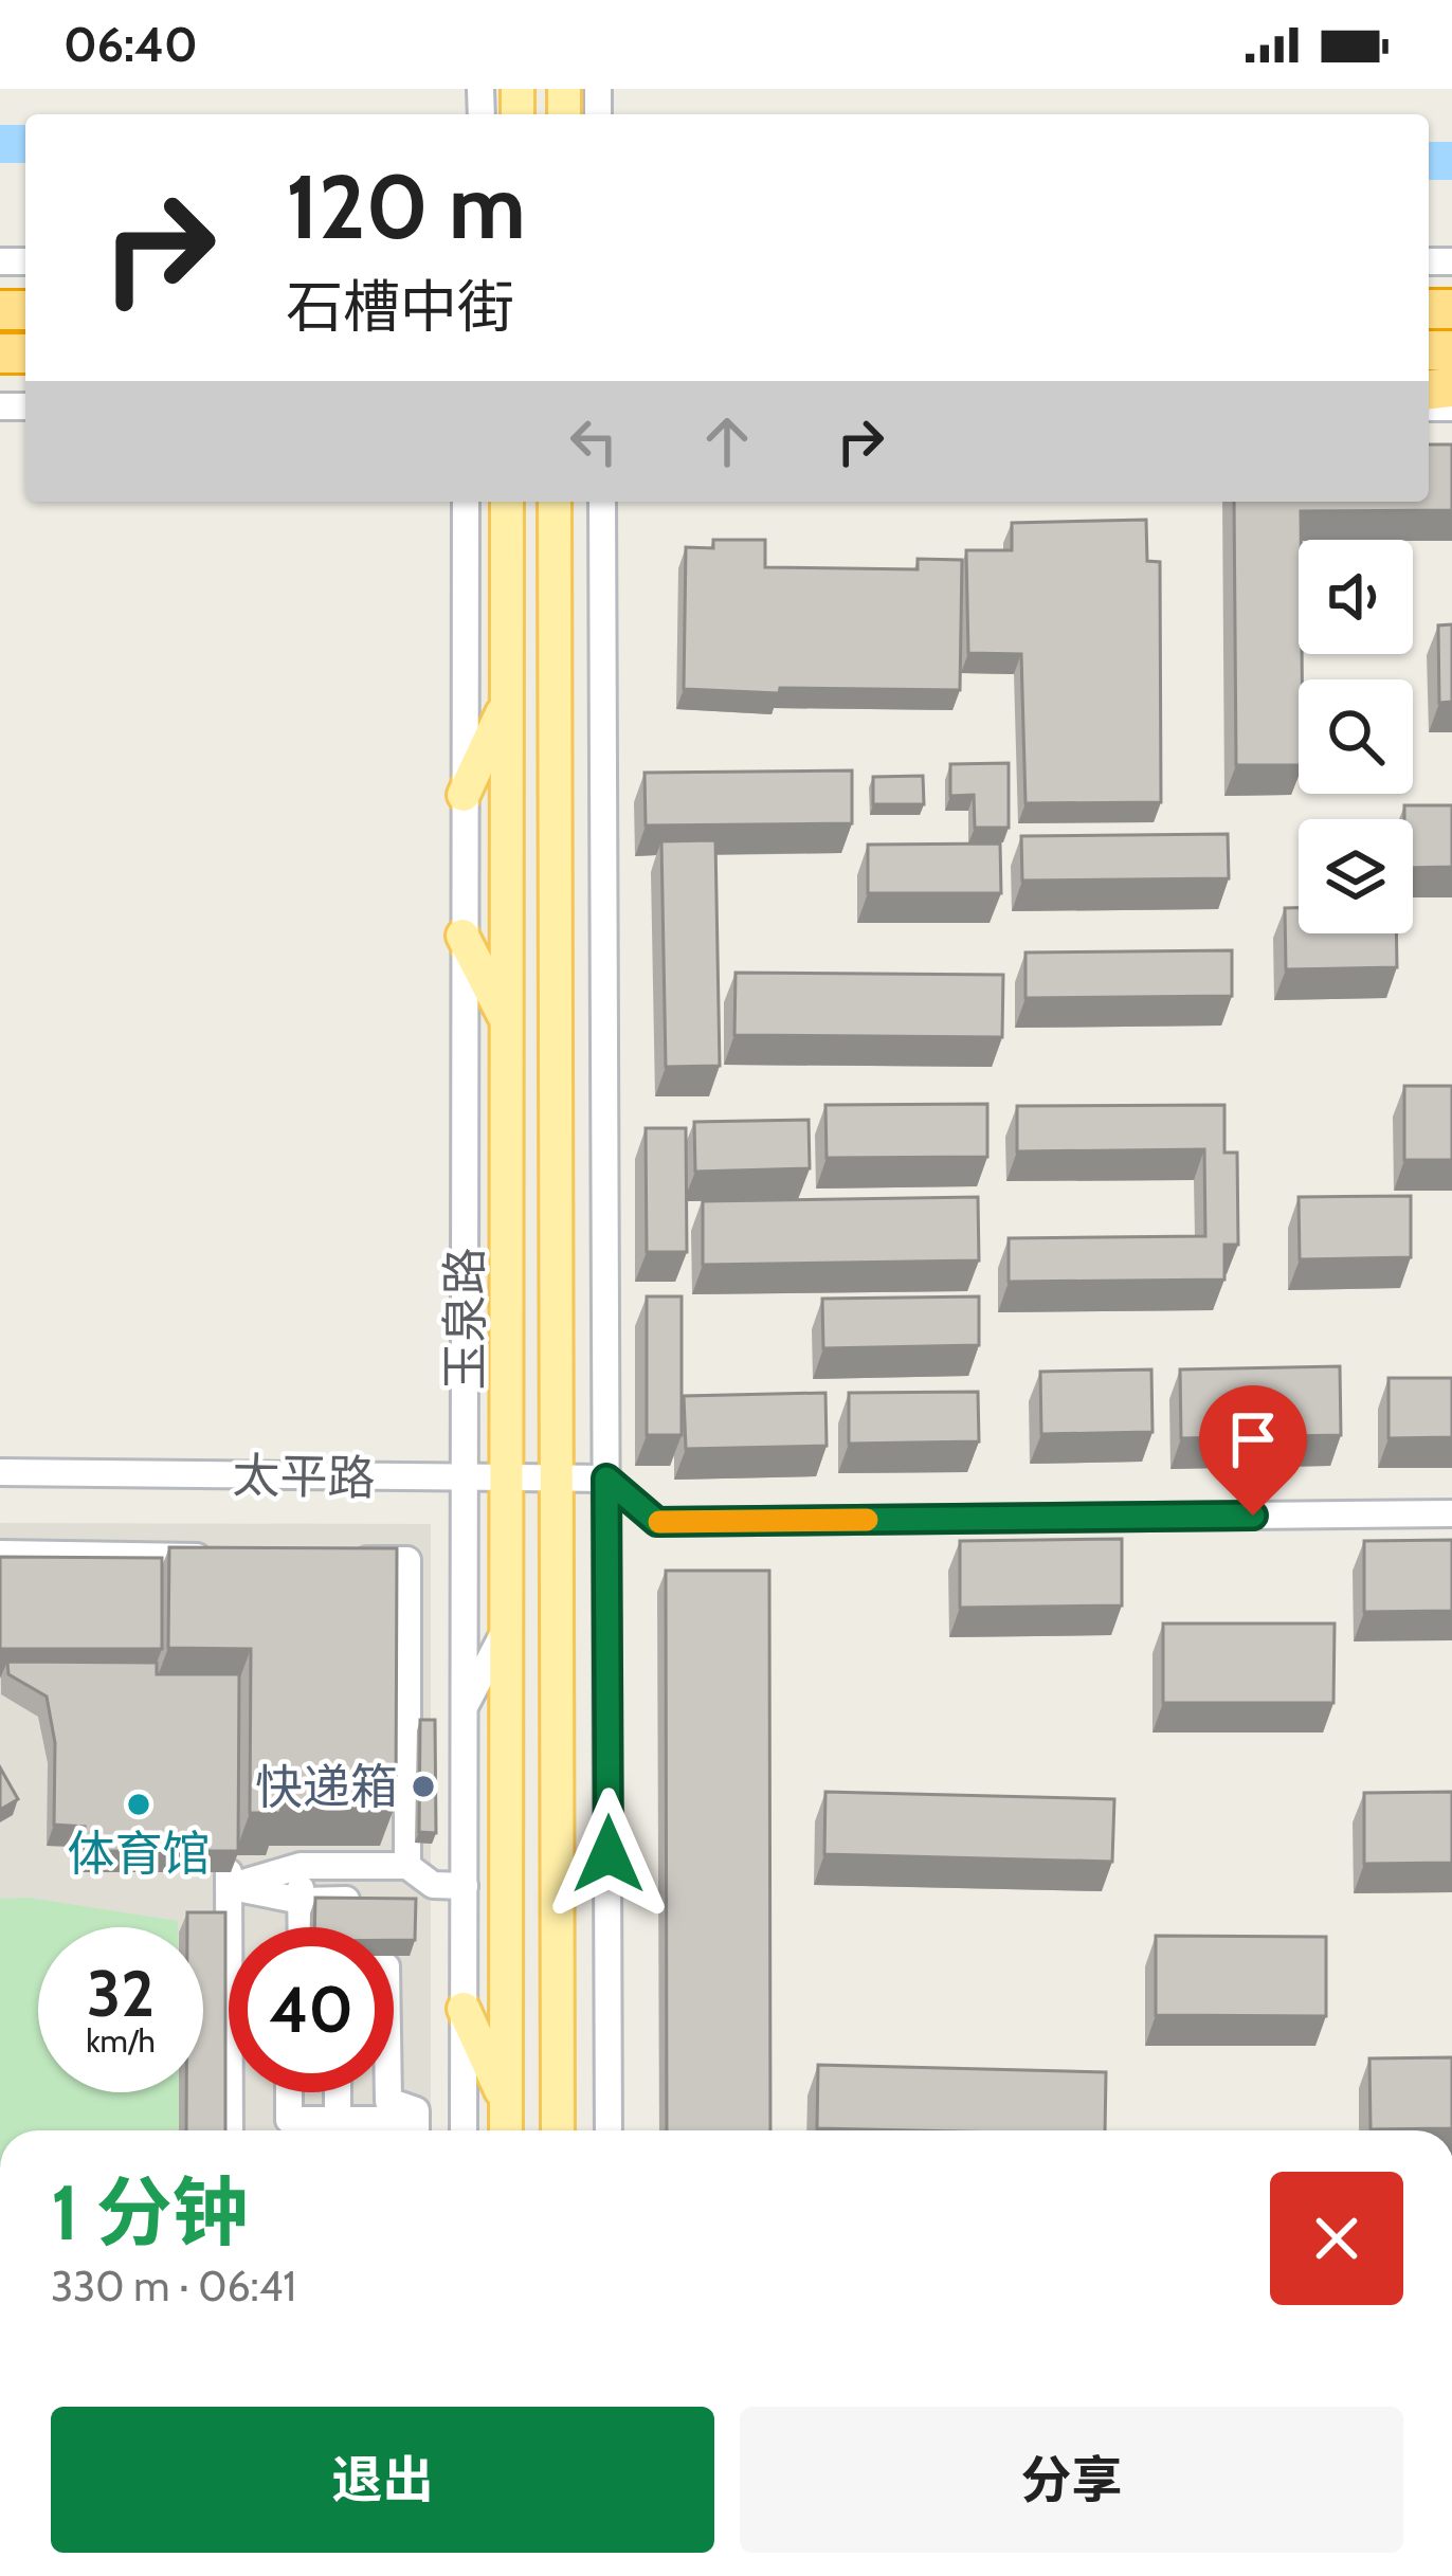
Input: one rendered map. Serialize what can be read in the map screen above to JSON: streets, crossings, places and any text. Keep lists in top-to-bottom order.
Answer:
{
  "streets": {
    "main road": ["玉泉路"],
    "street": ["太平路"]
  },
  "crossings": [
    ["玉泉路", "太平路"]
  ],
  "places": ["快递箱", "体育馆"],
  "page": {
    "status": "06:40",
    "turn": ["120 m", "石槽中街"],
    "speed": "32 km/h",
    "limit": "40",
    "heading": ["1 分钟", "330 m · 06:41"],
    "buttons": ["退出", "分享"]
  }
}
